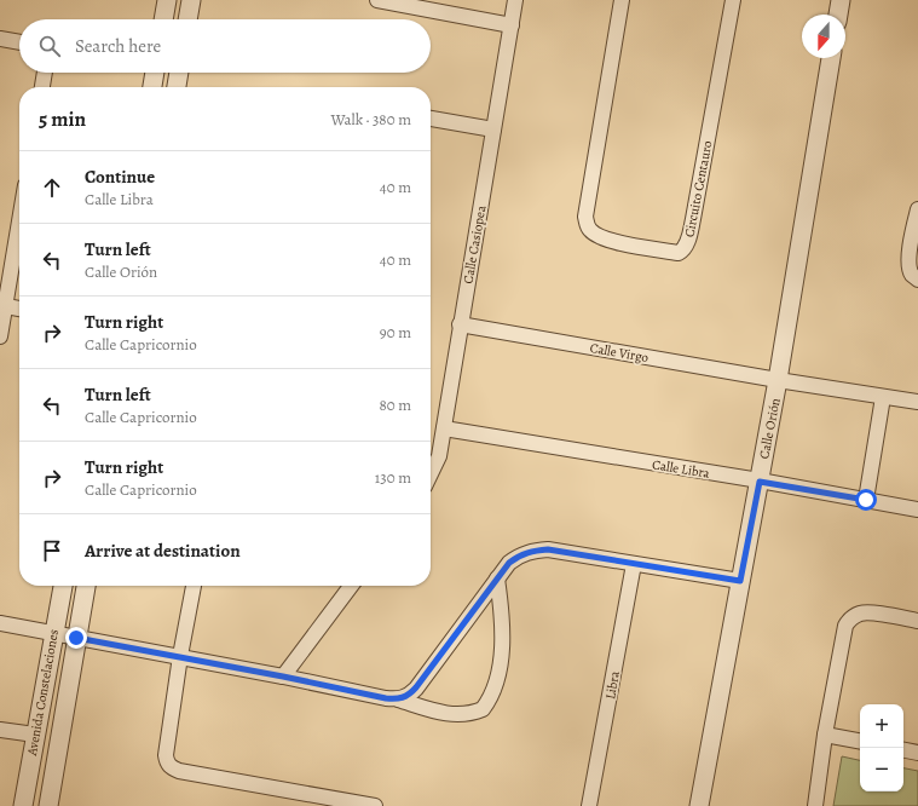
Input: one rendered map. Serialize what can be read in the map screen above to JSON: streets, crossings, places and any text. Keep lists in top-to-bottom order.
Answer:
{
  "streets": {
    "street": [
      "Circuito Centauro",
      "Calle Casiopea",
      "Calle Virgo",
      "Calle Orión",
      "Calle Libra",
      "Libra",
      "Avenida Constelaciones"
    ]
  },
  "crossings": [
    ["Calle Casiopea", "Calle Virgo"],
    ["Calle Casiopea", "Calle Libra"],
    ["Calle Virgo", "Calle Orión"],
    ["Calle Orión", "Calle Libra"]
  ],
  "north": "bottom",
  "page": {
    "search": "Search here",
    "heading": ["5 min", "Walk · 380 m"],
    "list": [
      ["Continue", "Calle Libra", "40 m"],
      ["Turn left", "Calle Orión", "40 m"],
      ["Turn right", "Calle Capricornio", "90 m"],
      ["Turn left", "Calle Capricornio", "80 m"],
      ["Turn right", "Calle Capricornio", "130 m"],
      "Arrive at destination"
    ],
    "map_buttons": ["+", "−"]
  }
}
